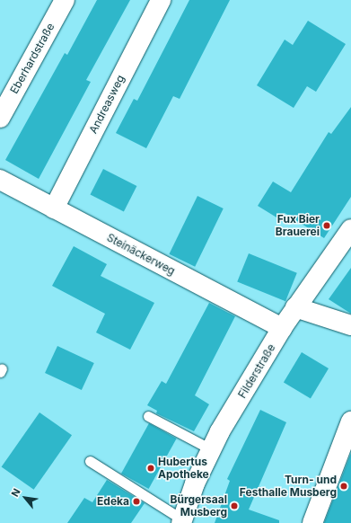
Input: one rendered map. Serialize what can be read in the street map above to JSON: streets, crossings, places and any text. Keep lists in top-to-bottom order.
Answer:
{
  "streets": {
    "street": [
      "Eberhardstraße",
      "Andreasweg",
      "Steinäckerweg",
      "Filderstraße"
    ]
  },
  "crossings": [
    ["Andreasweg", "Steinäckerweg"],
    ["Steinäckerweg", "Filderstraße"]
  ],
  "places": [
    "Fux Bier Brauerei",
    "Hubertus Apotheke",
    "Turn- und Festhalle Musberg",
    "Edeka",
    "Bürgersaal Musberg"
  ],
  "north": "top left"
}
